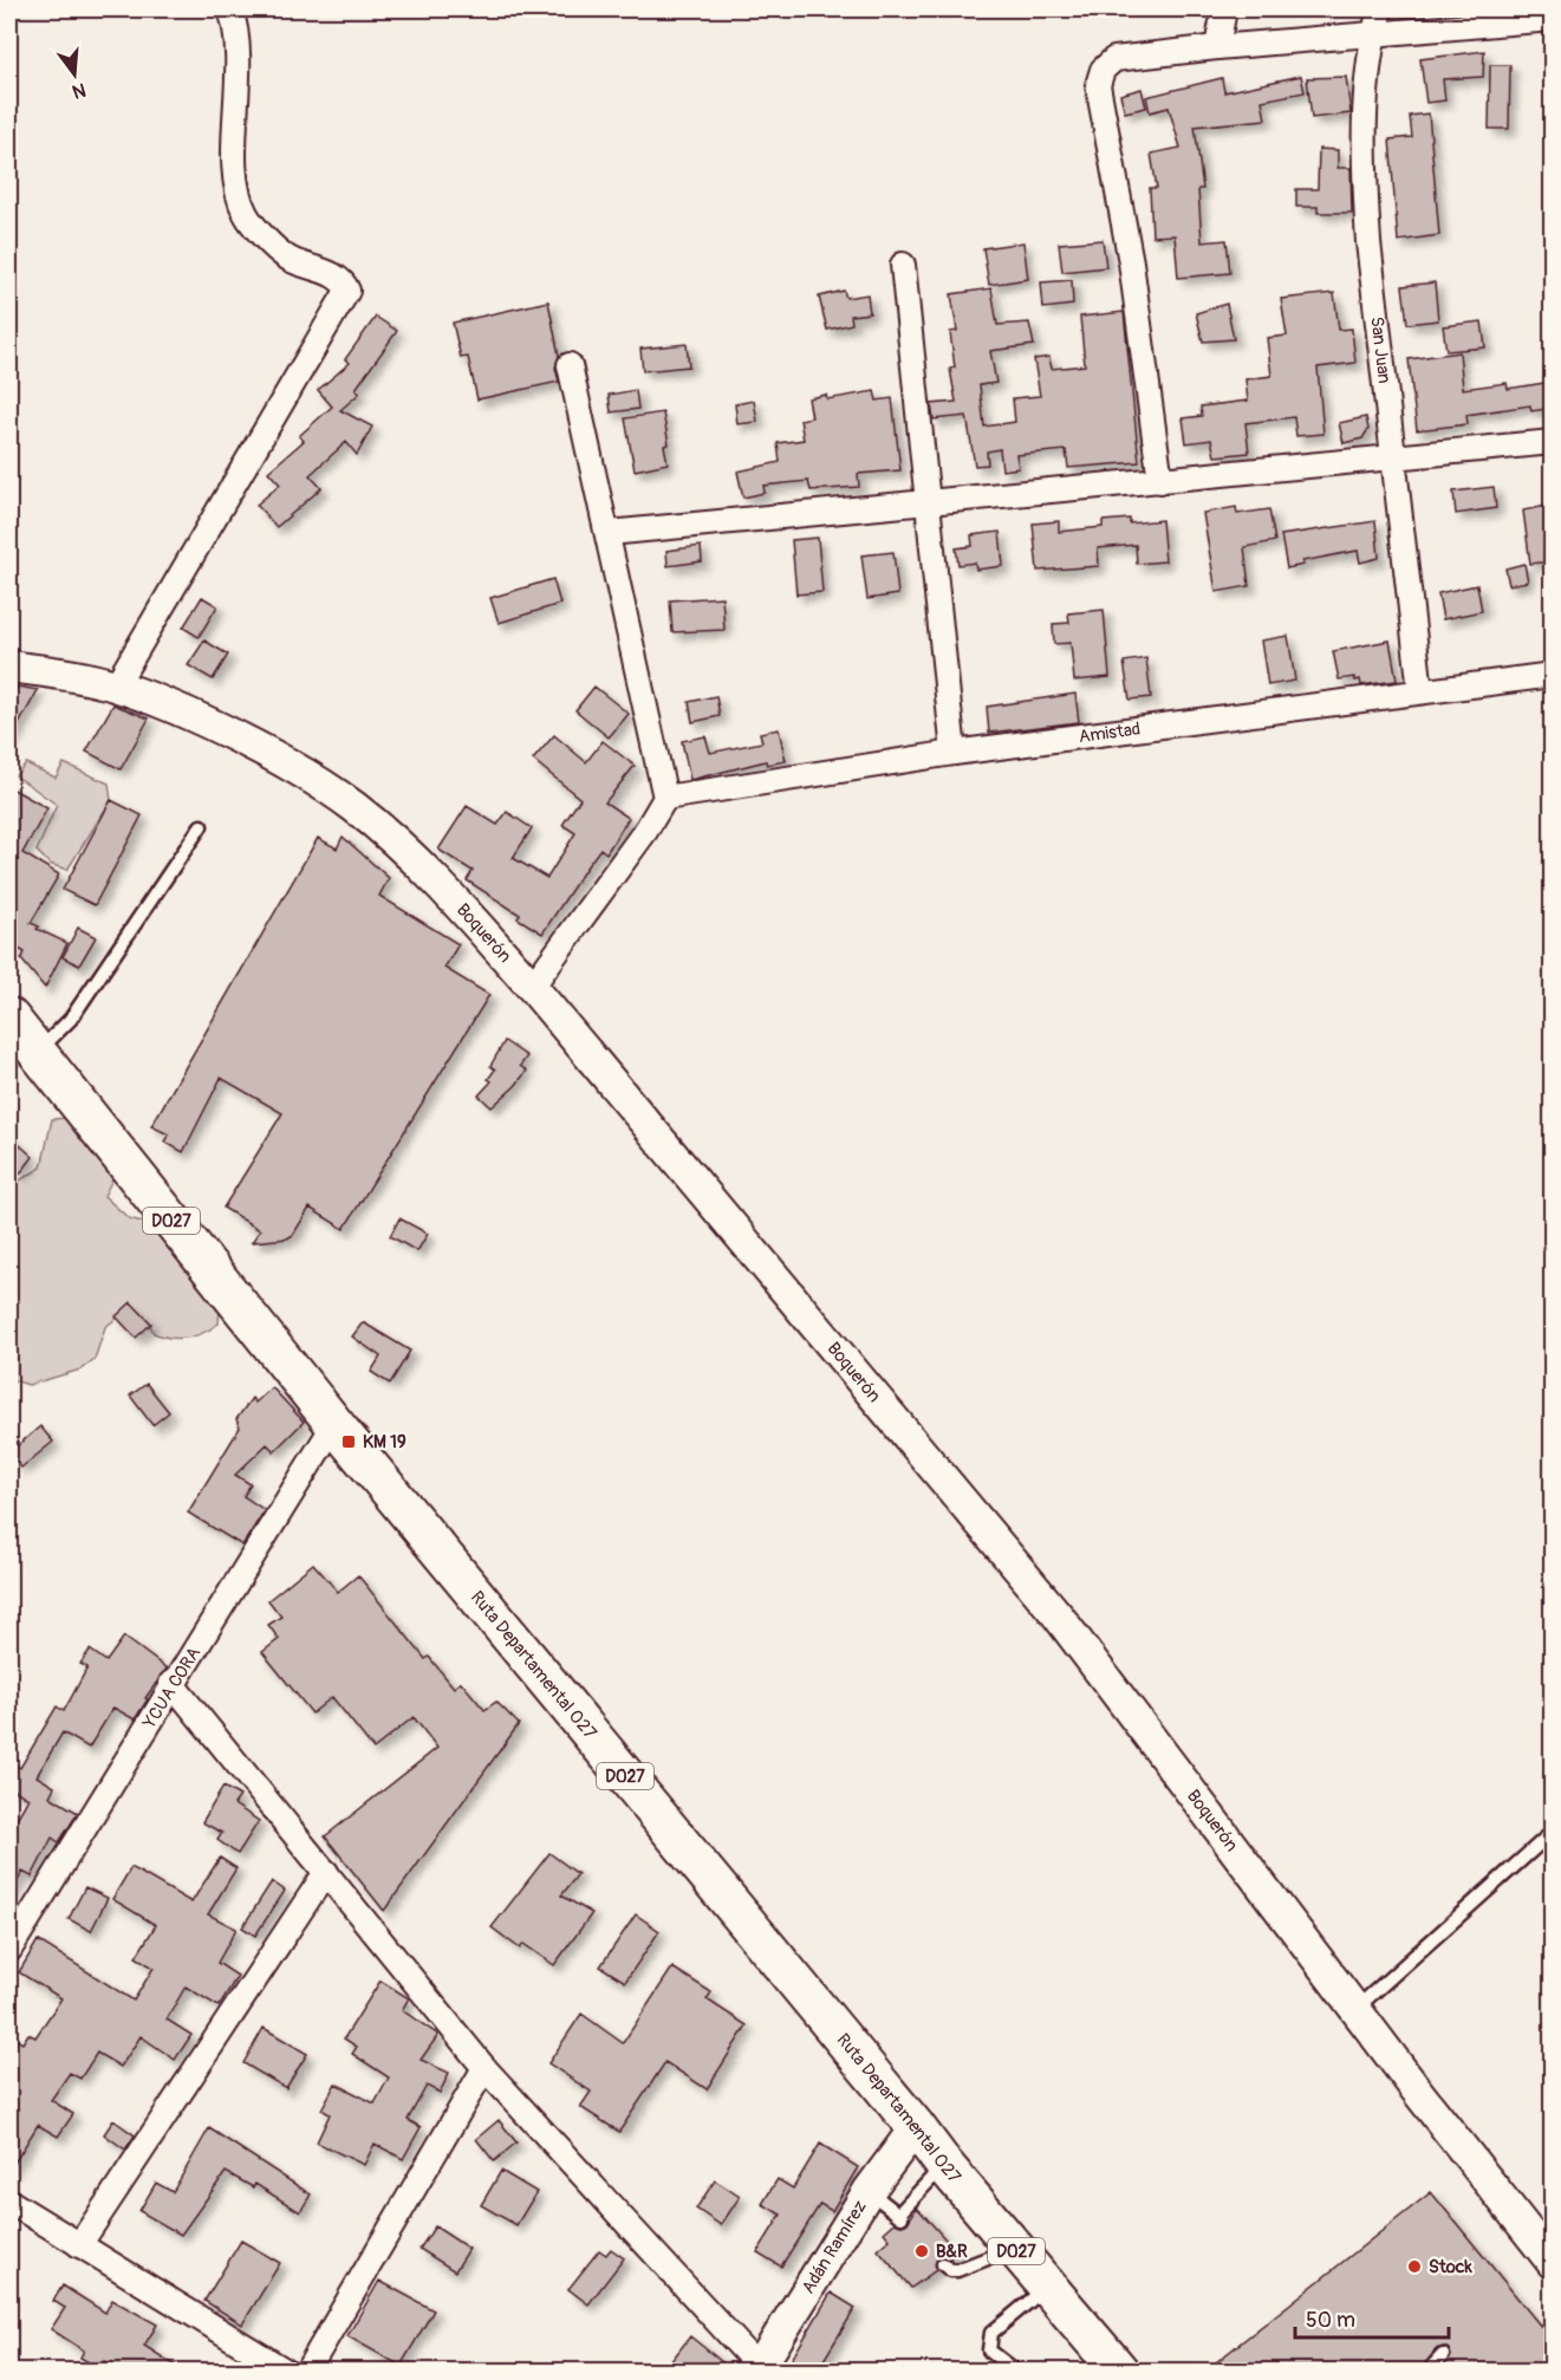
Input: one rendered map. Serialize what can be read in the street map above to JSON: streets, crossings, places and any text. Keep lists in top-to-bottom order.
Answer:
{
  "streets": {
    "main road": ["D027", "Ruta Departamental 027"],
    "street": [
      "San Juan",
      "Amistad",
      "Boquerón",
      "YCUA CORA",
      "Adán Ramírez"
    ]
  },
  "crossings": [
    ["San Juan", "Amistad"],
    ["Ruta Departamental 027", "YCUA CORA"],
    ["Ruta Departamental 027", "Adán Ramírez"]
  ],
  "places": {
    "transit": ["KM 19"],
    "other": ["B&R", "Stock"]
  },
  "scale_bar": "50 m",
  "north": "bottom"
}
